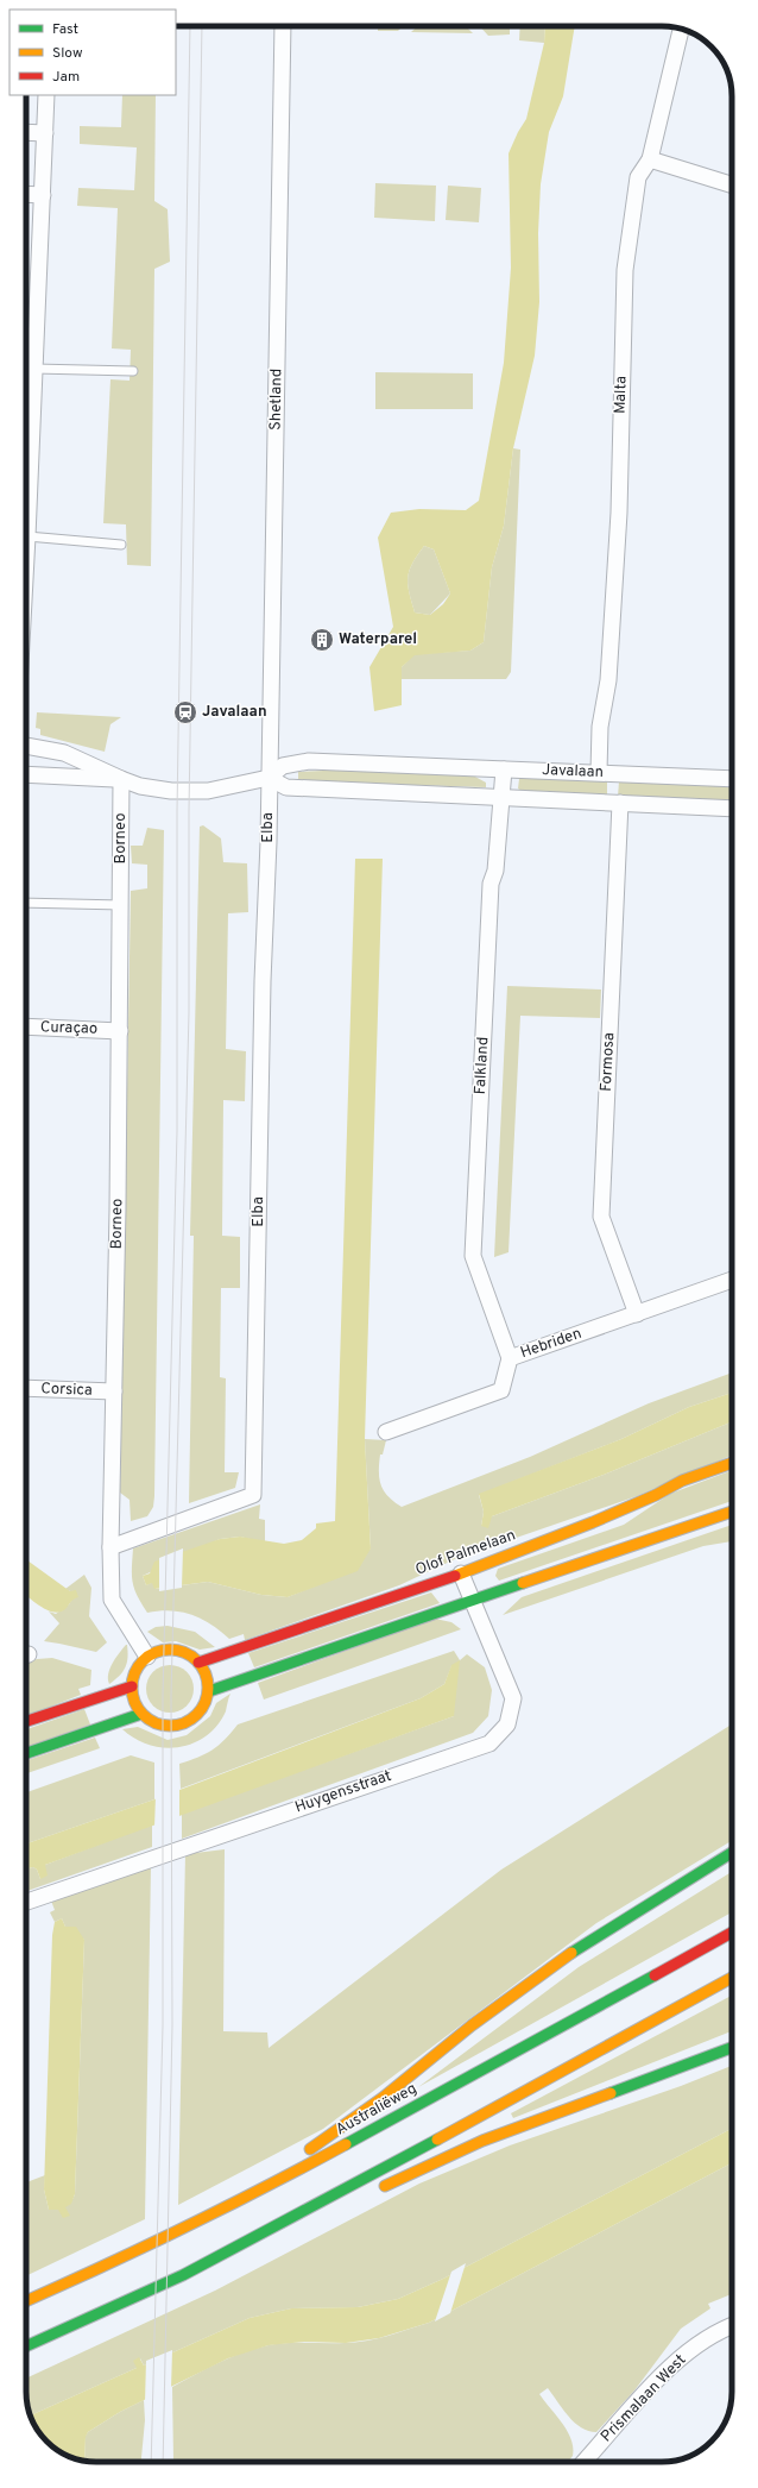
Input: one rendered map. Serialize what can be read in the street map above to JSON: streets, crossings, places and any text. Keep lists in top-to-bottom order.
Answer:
{
  "streets": {
    "main road": ["Olof Palmelaan", "Australiëweg"],
    "street": [
      "Malta",
      "Shetland",
      "Javalaan",
      "Elba",
      "Borneo",
      "Curaçao",
      "Formosa",
      "Falkland",
      "Hebriden",
      "Corsica",
      "Huygensstraat",
      "Prismalaan West"
    ]
  },
  "crossings": [
    ["Malta", "Javalaan"],
    ["Shetland", "Javalaan"],
    ["Shetland", "Elba"],
    ["Javalaan", "Elba"],
    ["Javalaan", "Borneo"],
    ["Javalaan", "Formosa"],
    ["Javalaan", "Falkland"],
    ["Elba", "Borneo"],
    ["Borneo", "Curaçao"],
    ["Borneo", "Corsica"],
    ["Borneo", "Olof Palmelaan"],
    ["Formosa", "Hebriden"],
    ["Falkland", "Hebriden"],
    ["Olof Palmelaan", "Huygensstraat"]
  ],
  "places": {
    "building": ["Waterparel"],
    "station": ["Javalaan"]
  },
  "legend": ["Fast", "Slow", "Jam"]
}
